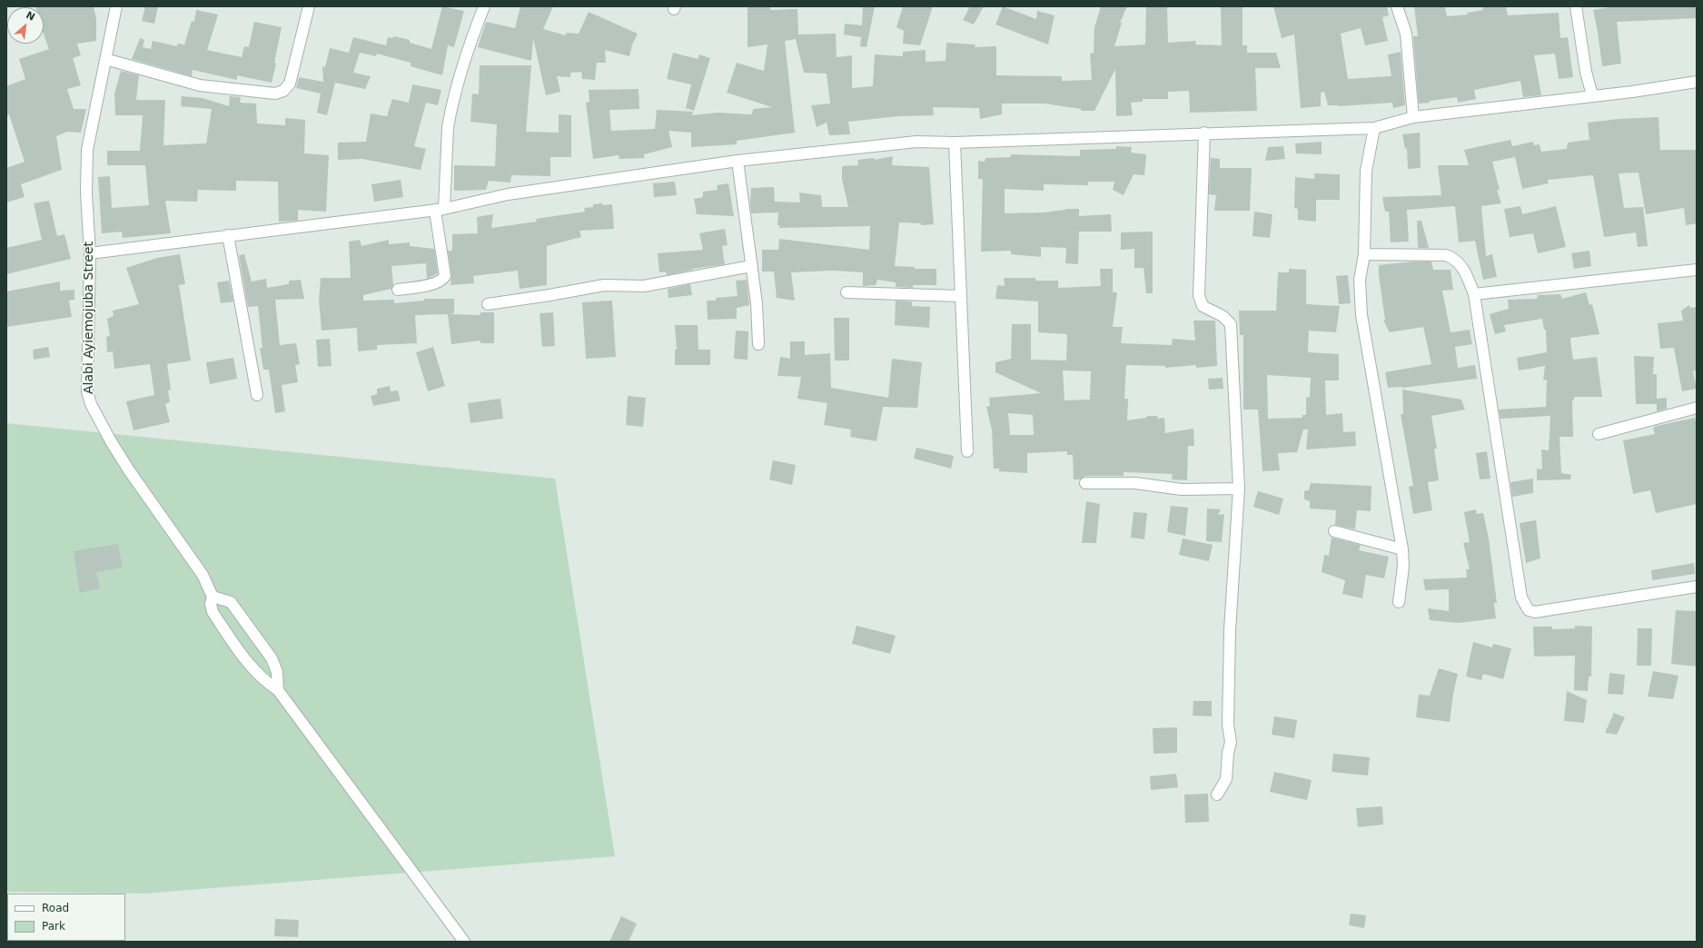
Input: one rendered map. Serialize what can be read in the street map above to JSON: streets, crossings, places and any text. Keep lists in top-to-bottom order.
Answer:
{
  "streets": {
    "street": ["Alabi Ayiemojuba Street"]
  },
  "legend": ["Road", "Park"],
  "north": "top right"
}
